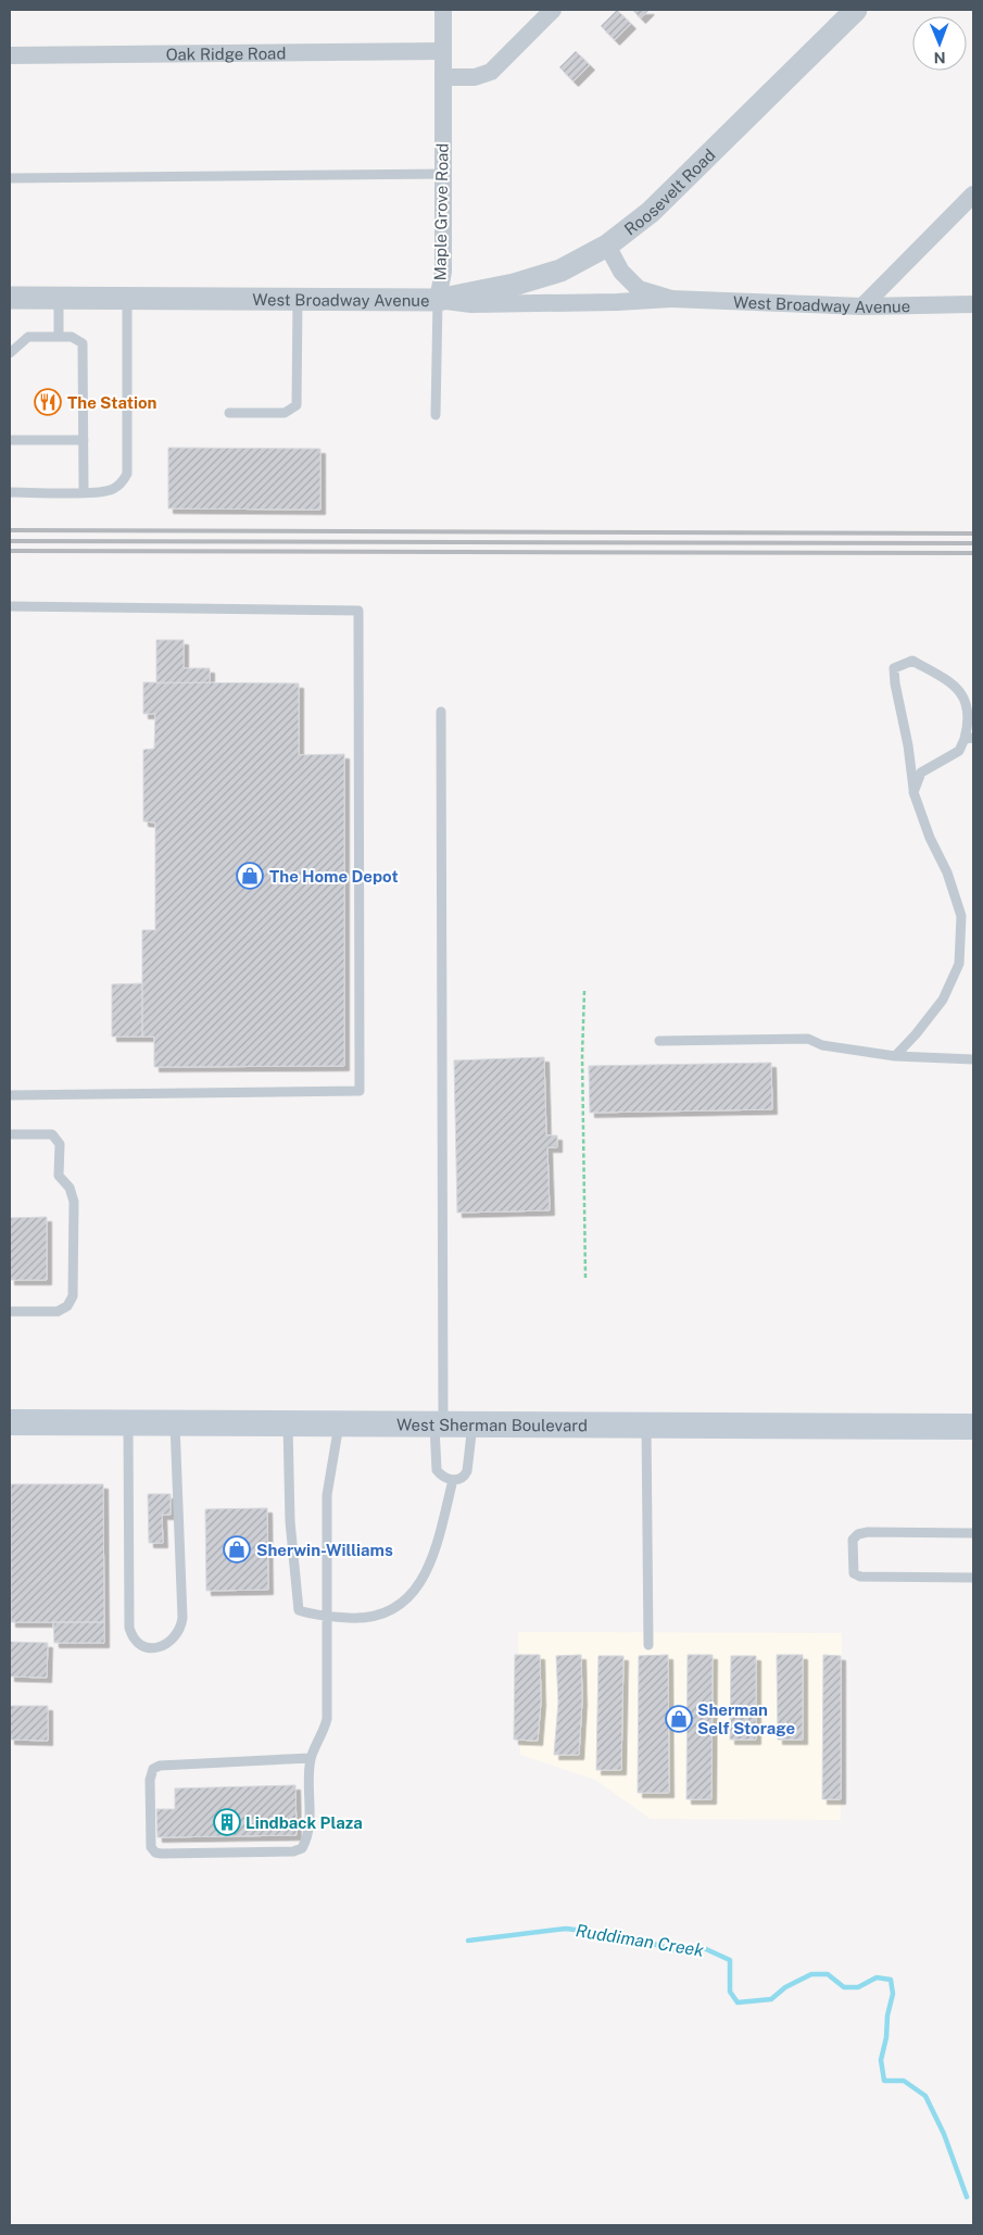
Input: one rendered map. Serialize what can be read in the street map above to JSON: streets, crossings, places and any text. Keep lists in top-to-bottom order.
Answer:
{
  "streets": {
    "main road": ["West Sherman Boulevard"],
    "street": [
      "Oak Ridge Road",
      "Roosevelt Road",
      "Maple Grove Road",
      "West Broadway Avenue"
    ]
  },
  "crossings": [
    ["Oak Ridge Road", "Maple Grove Road"],
    ["Roosevelt Road", "Maple Grove Road"],
    ["Roosevelt Road", "West Broadway Avenue"],
    ["Maple Grove Road", "West Broadway Avenue"]
  ],
  "water": ["Ruddiman Creek"],
  "places": {
    "restaurant": ["The Station"],
    "shop": ["The Home Depot", "Sherwin-Williams", "Sherman Self Storage"],
    "building": ["Lindback Plaza"]
  },
  "north": "bottom"
}
